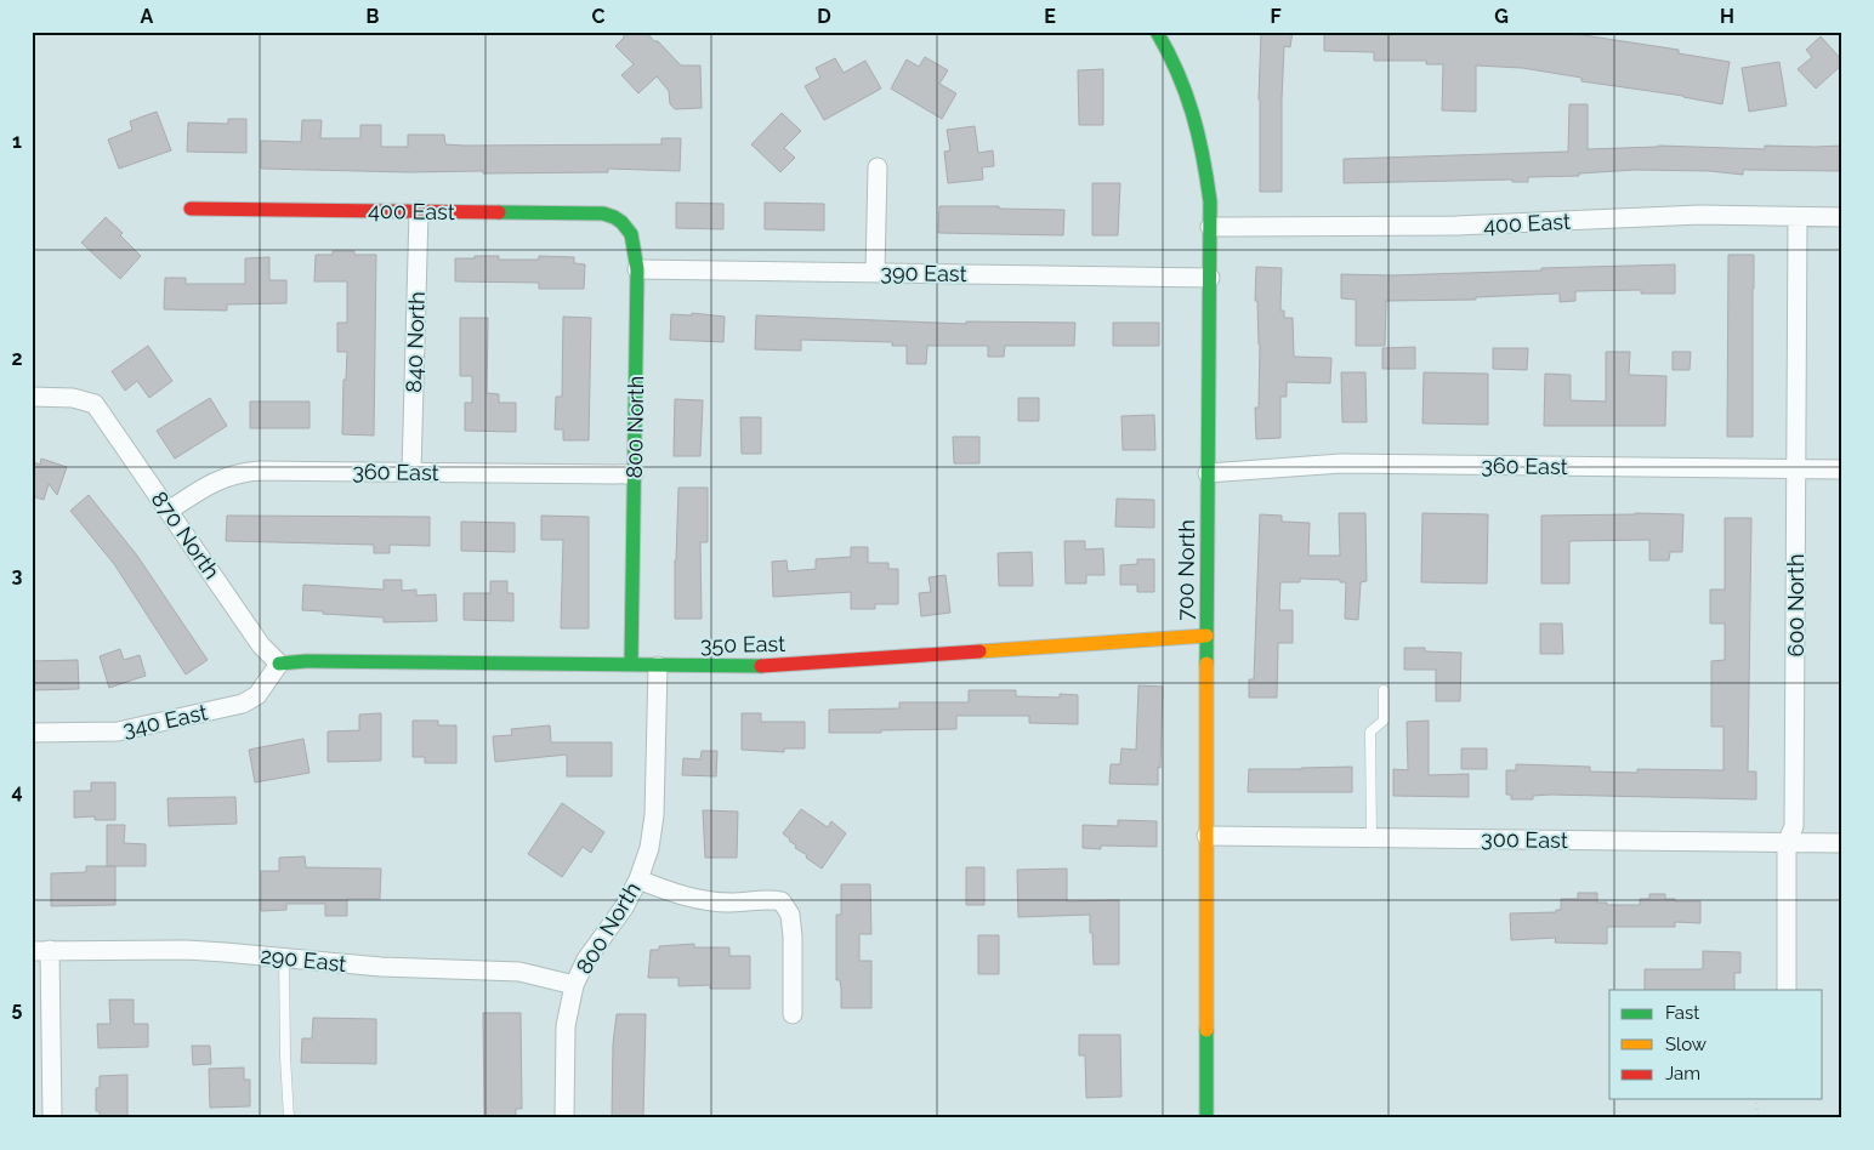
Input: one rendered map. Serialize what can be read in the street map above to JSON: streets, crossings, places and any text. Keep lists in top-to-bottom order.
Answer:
{
  "streets": {
    "street": [
      "400 East",
      "390 East",
      "840 North",
      "800 North",
      "360 East",
      "870 North",
      "700 North",
      "600 North",
      "350 East",
      "340 East",
      "300 East",
      "290 East"
    ]
  },
  "crossings": [
    ["400 East", "840 North"],
    ["400 East", "800 North"],
    ["400 East", "700 North"],
    ["400 East", "600 North"],
    ["390 East", "800 North"],
    ["390 East", "700 North"],
    ["840 North", "360 East"],
    ["800 North", "360 East"],
    ["800 North", "350 East"],
    ["800 North", "290 East"],
    ["360 East", "870 North"],
    ["360 East", "700 North"],
    ["360 East", "600 North"],
    ["870 North", "350 East"],
    ["870 North", "340 East"],
    ["700 North", "350 East"],
    ["700 North", "300 East"],
    ["600 North", "300 East"],
    ["350 East", "340 East"]
  ],
  "legend": ["Fast", "Slow", "Jam"],
  "grid": {
    "columns": [
      "A",
      "B",
      "C",
      "D",
      "E",
      "F",
      "G",
      "H"
    ],
    "rows": [
      "1",
      "2",
      "3",
      "4",
      "5"
    ]
  }
}
